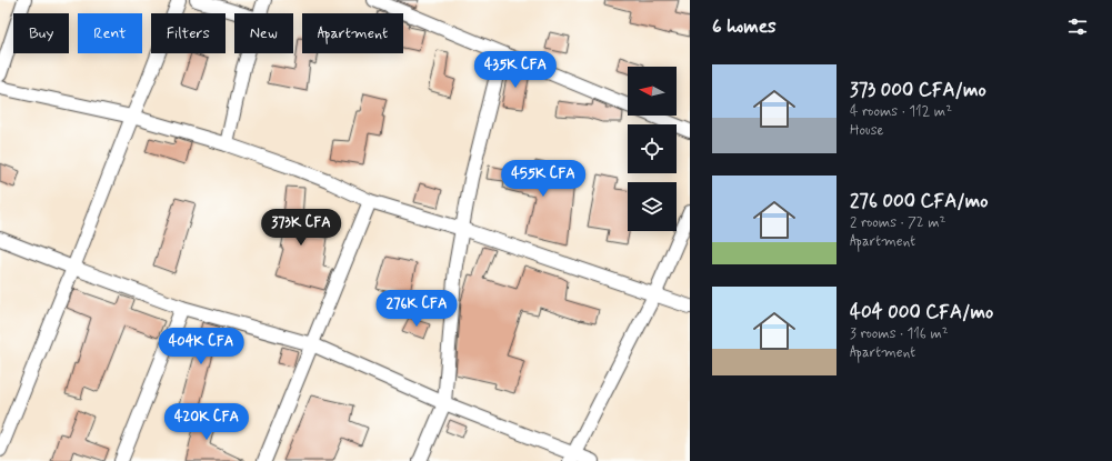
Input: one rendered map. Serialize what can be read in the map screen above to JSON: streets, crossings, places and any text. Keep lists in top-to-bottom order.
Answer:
{
  "north": "left",
  "page": {
    "heading": "6 homes",
    "chip": [
      "Buy",
      "Rent",
      "Filters",
      "New",
      "Apartment"
    ],
    "price": [
      "435K CFA",
      "455K CFA",
      "373K CFA",
      "276K CFA",
      "404K CFA",
      "420K CFA"
    ],
    "list": [
      {
        "name": "373 000 CFA/mo",
        "note": "4 rooms · 112 m² · House"
      },
      {
        "name": "276 000 CFA/mo",
        "note": "2 rooms · 72 m² · Apartment"
      },
      {
        "name": "404 000 CFA/mo",
        "note": "3 rooms · 116 m² · Apartment"
      }
    ]
  }
}
